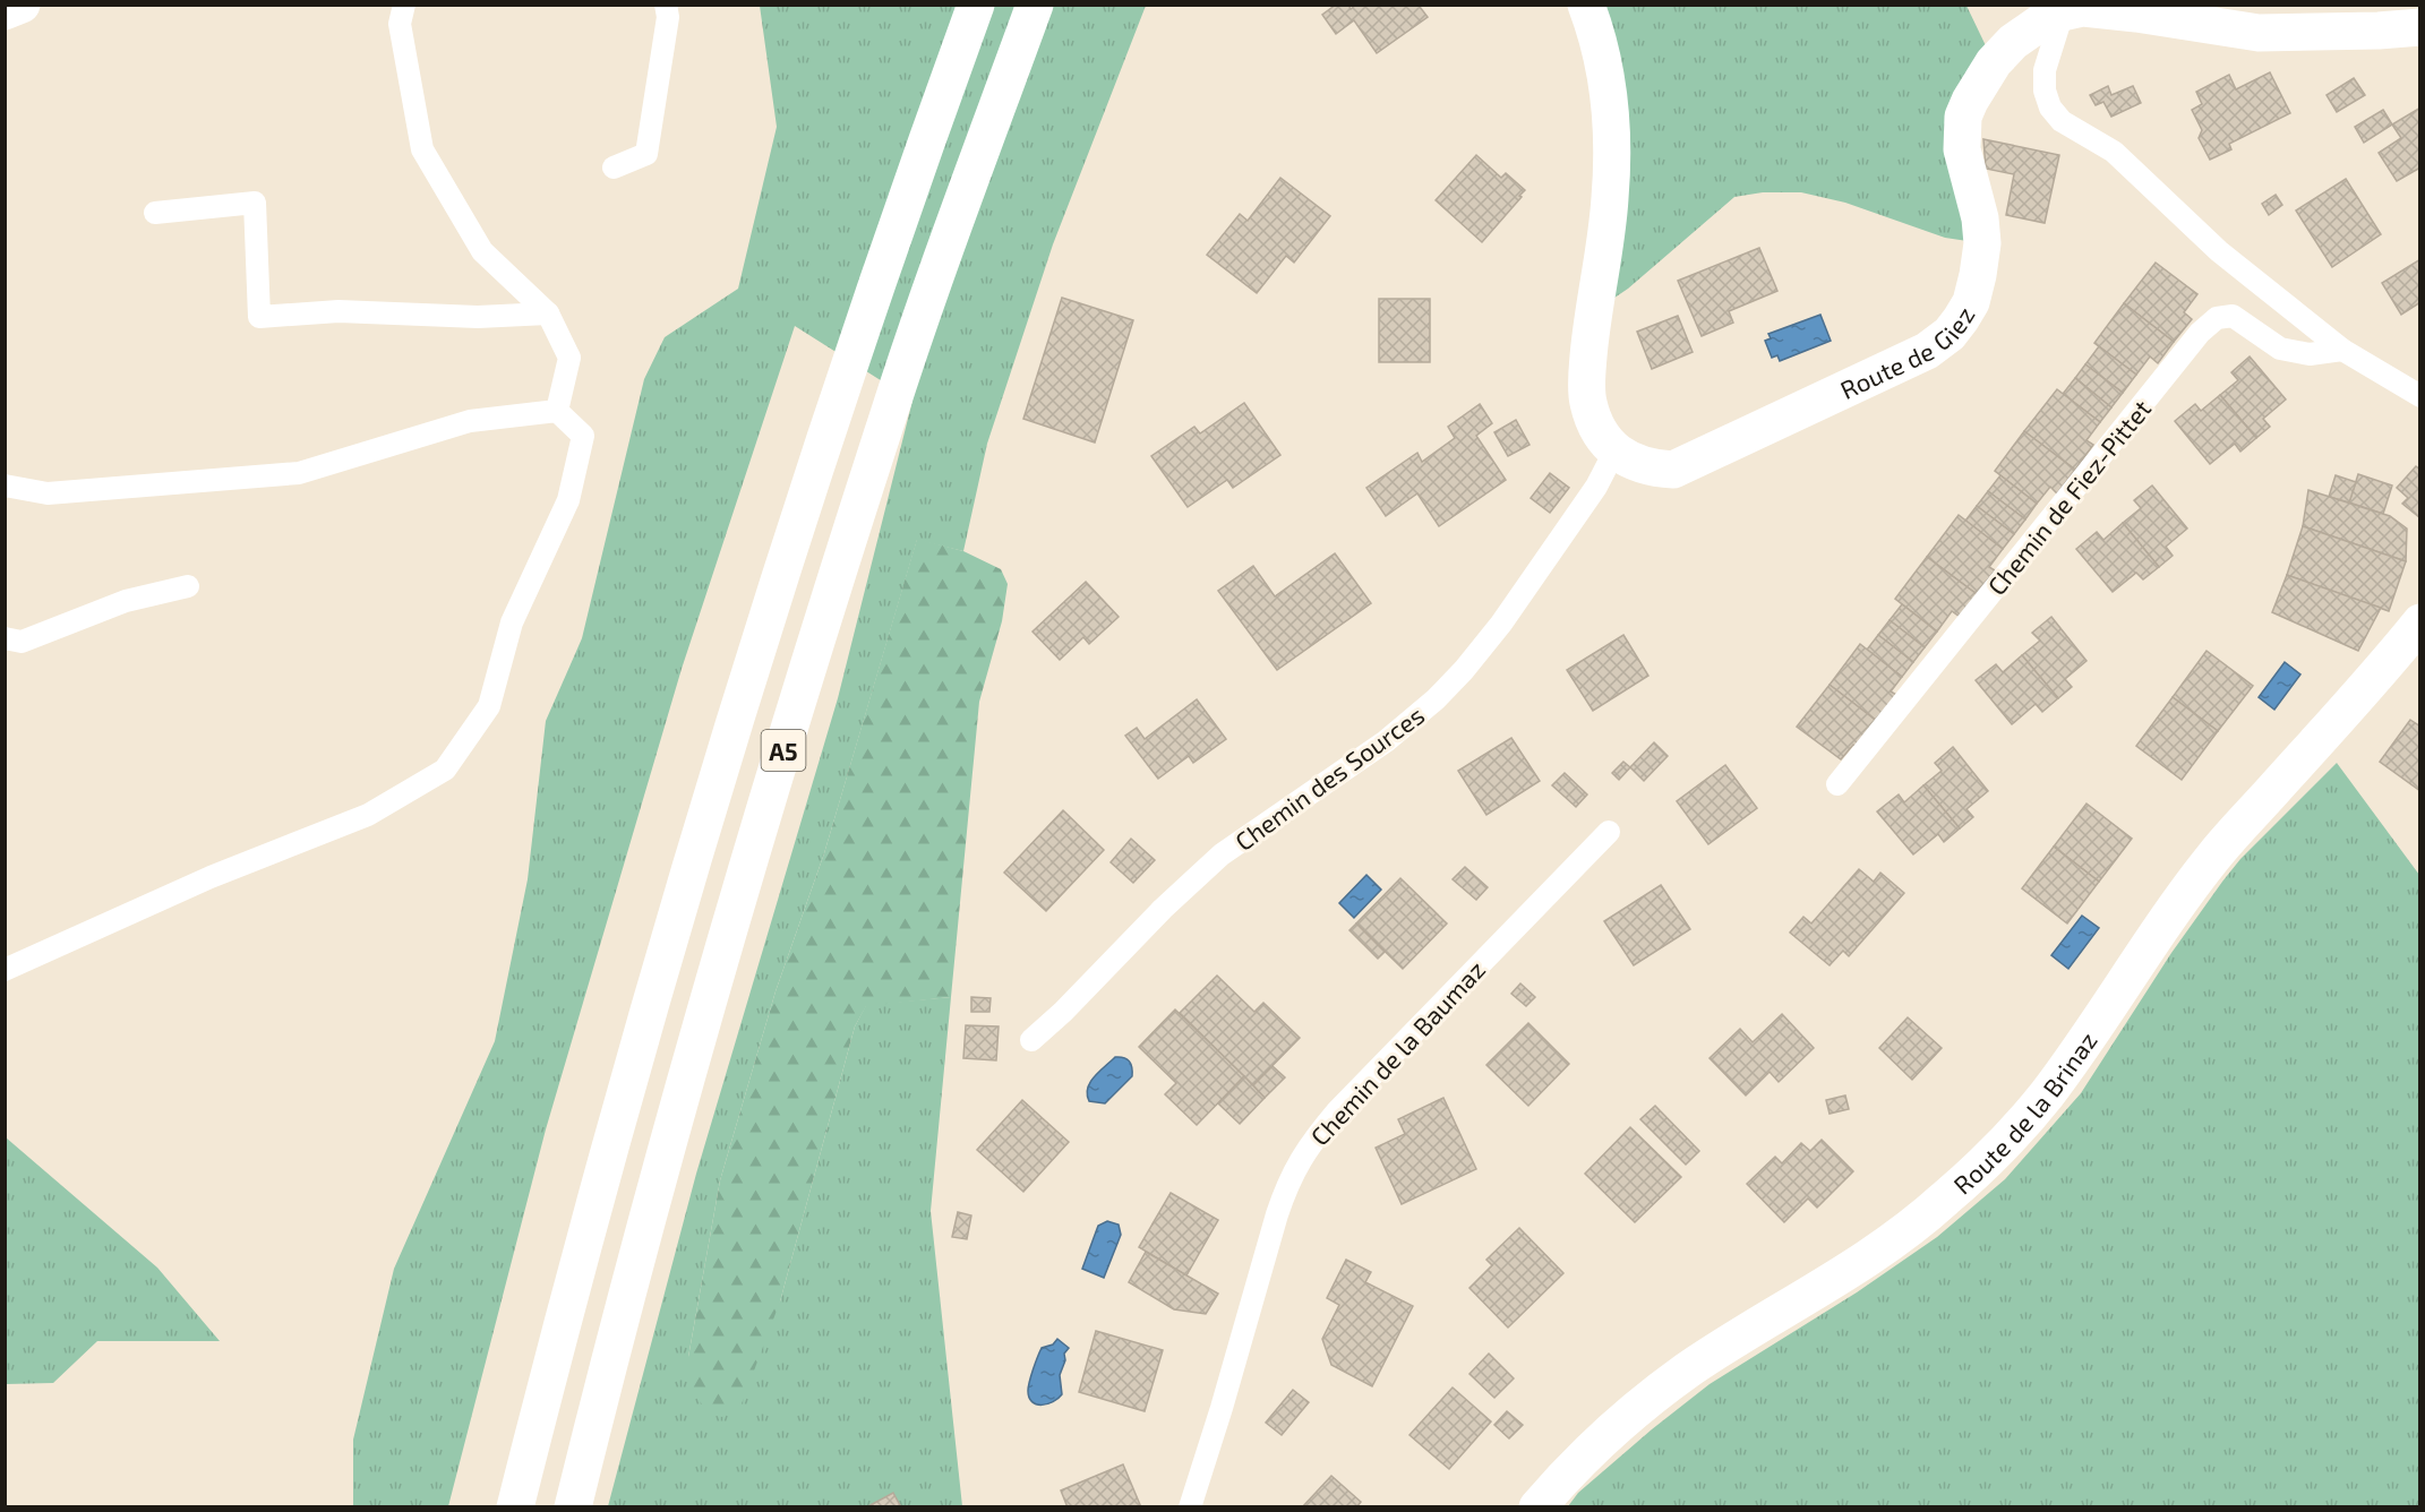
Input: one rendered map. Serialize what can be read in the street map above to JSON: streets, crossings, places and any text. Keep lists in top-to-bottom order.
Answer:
{
  "streets": {
    "main road": ["Route de Giez", "A5", "Route de la Brinaz"],
    "lane": ["Chemin de Fiez-Pittet", "Chemin des Sources", "Chemin de la Baumaz"]
  },
  "crossings": [
    ["Route de Giez", "Chemin des Sources"]
  ]
}
